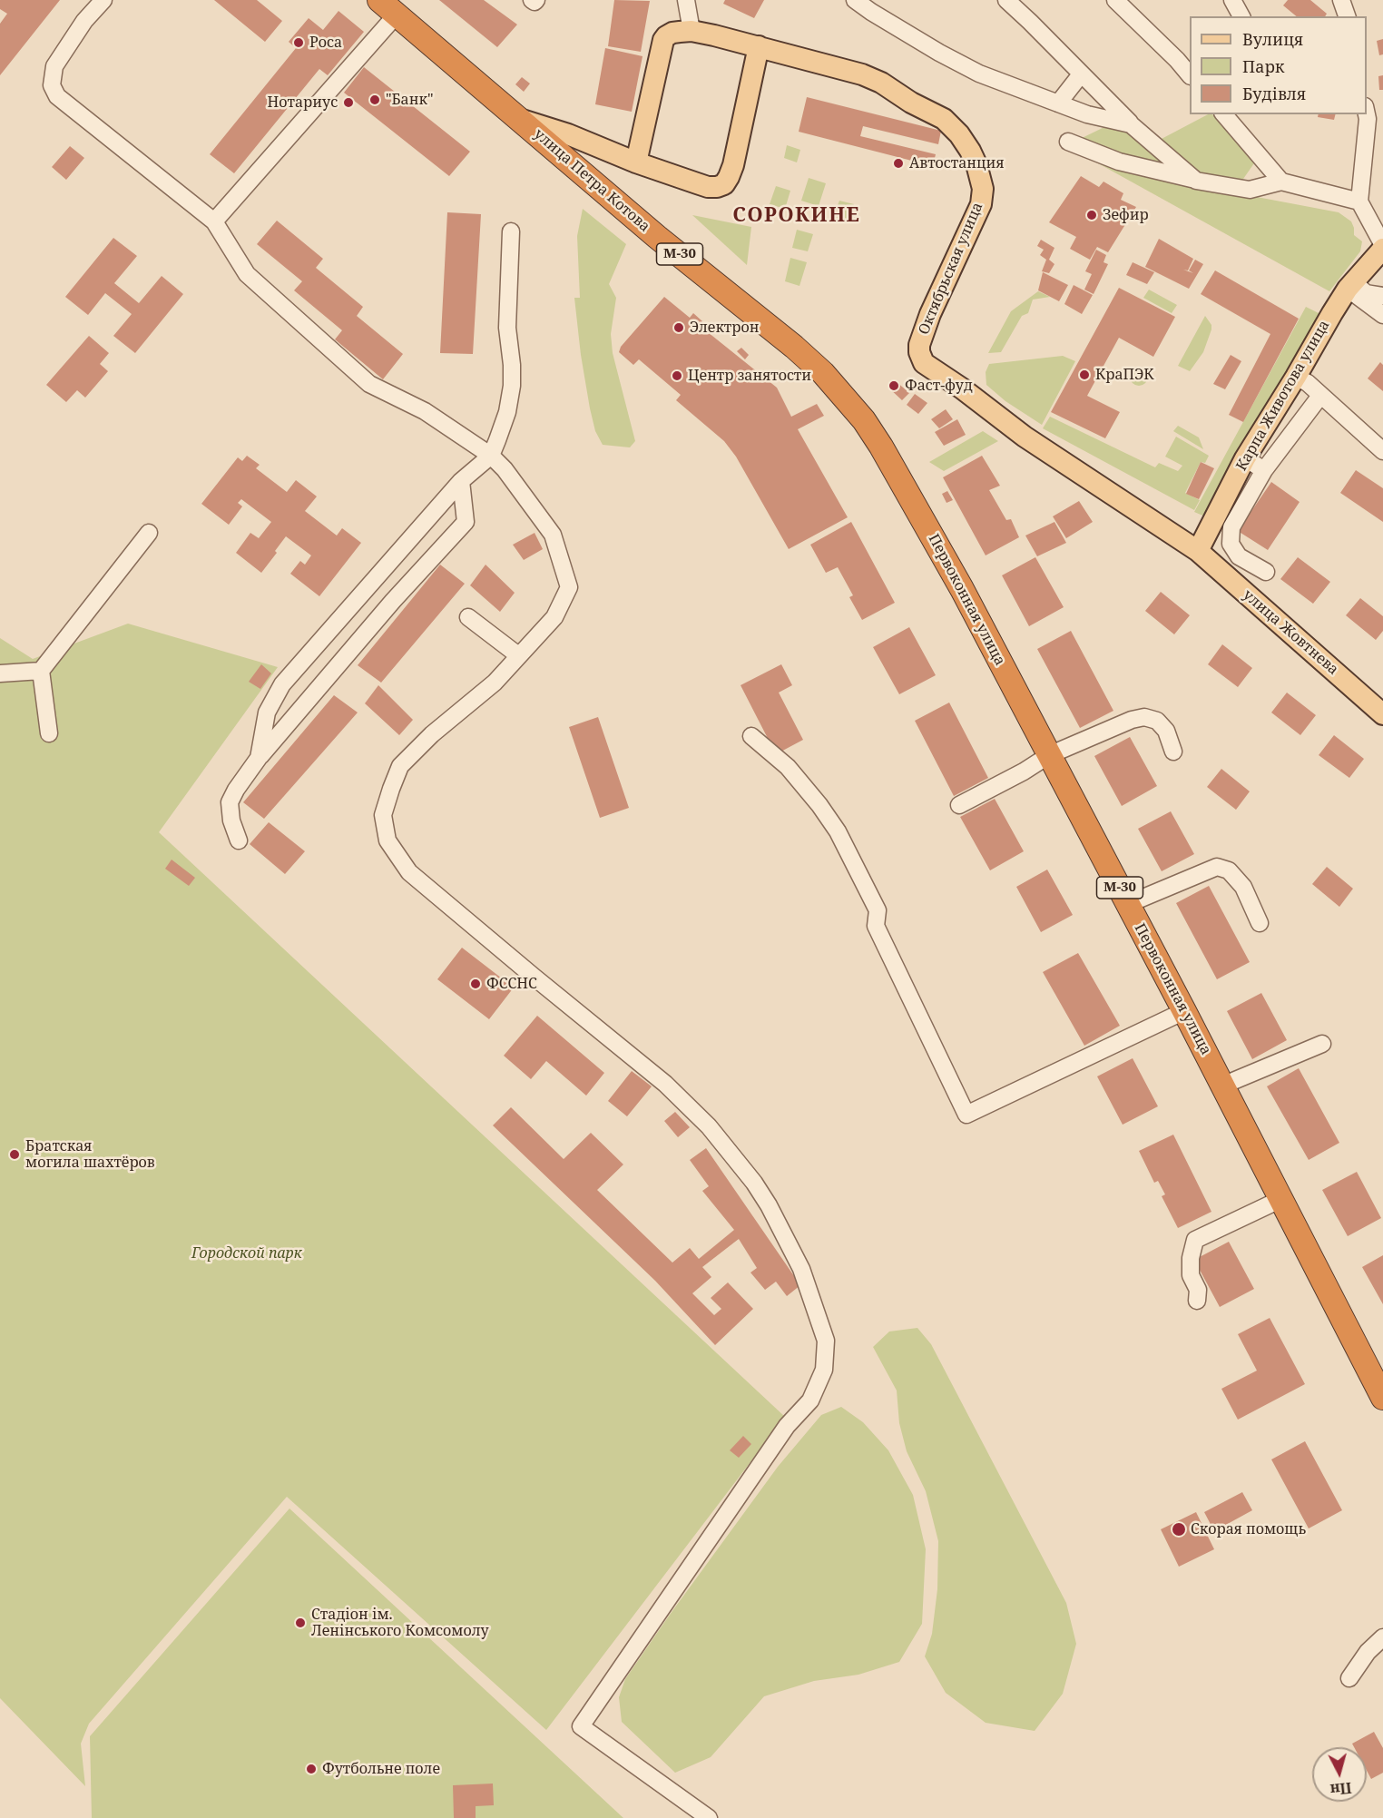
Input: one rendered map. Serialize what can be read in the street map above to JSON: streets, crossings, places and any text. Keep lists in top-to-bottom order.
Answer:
{
  "streets": {
    "highway": ["улица Петра Котова", "М-30", "Первоконная улица"],
    "main road": ["Октябрьская улица", "Карпа Животова улица", "улица Жовтнева"]
  },
  "crossings": [
    ["улица Петра Котова", "М-30"],
    ["улица Петра Котова", "Первоконная улица"],
    ["Октябрьская улица", "Карпа Животова улица"],
    ["Октябрьская улица", "улица Жовтнева"],
    ["Карпа Животова улица", "улица Жовтнева"]
  ],
  "districts": ["СОРОКИНЕ"],
  "parks": ["Городской парк"],
  "places": [
    "Роса",
    "\"Банк\"",
    "Нотариус",
    "Автостанция",
    "Зефир",
    "Электрон",
    "КраПЭК",
    "Центр занятости",
    "Фаст-фуд",
    "ФССНС",
    "Братская могила шахтёров",
    "Скорая помощь",
    "Стадіон ім. Ленінського Комсомолу",
    "Футбольне поле"
  ],
  "legend": ["Вулиця", "Парк", "Будівля"],
  "north": "bottom"
}
